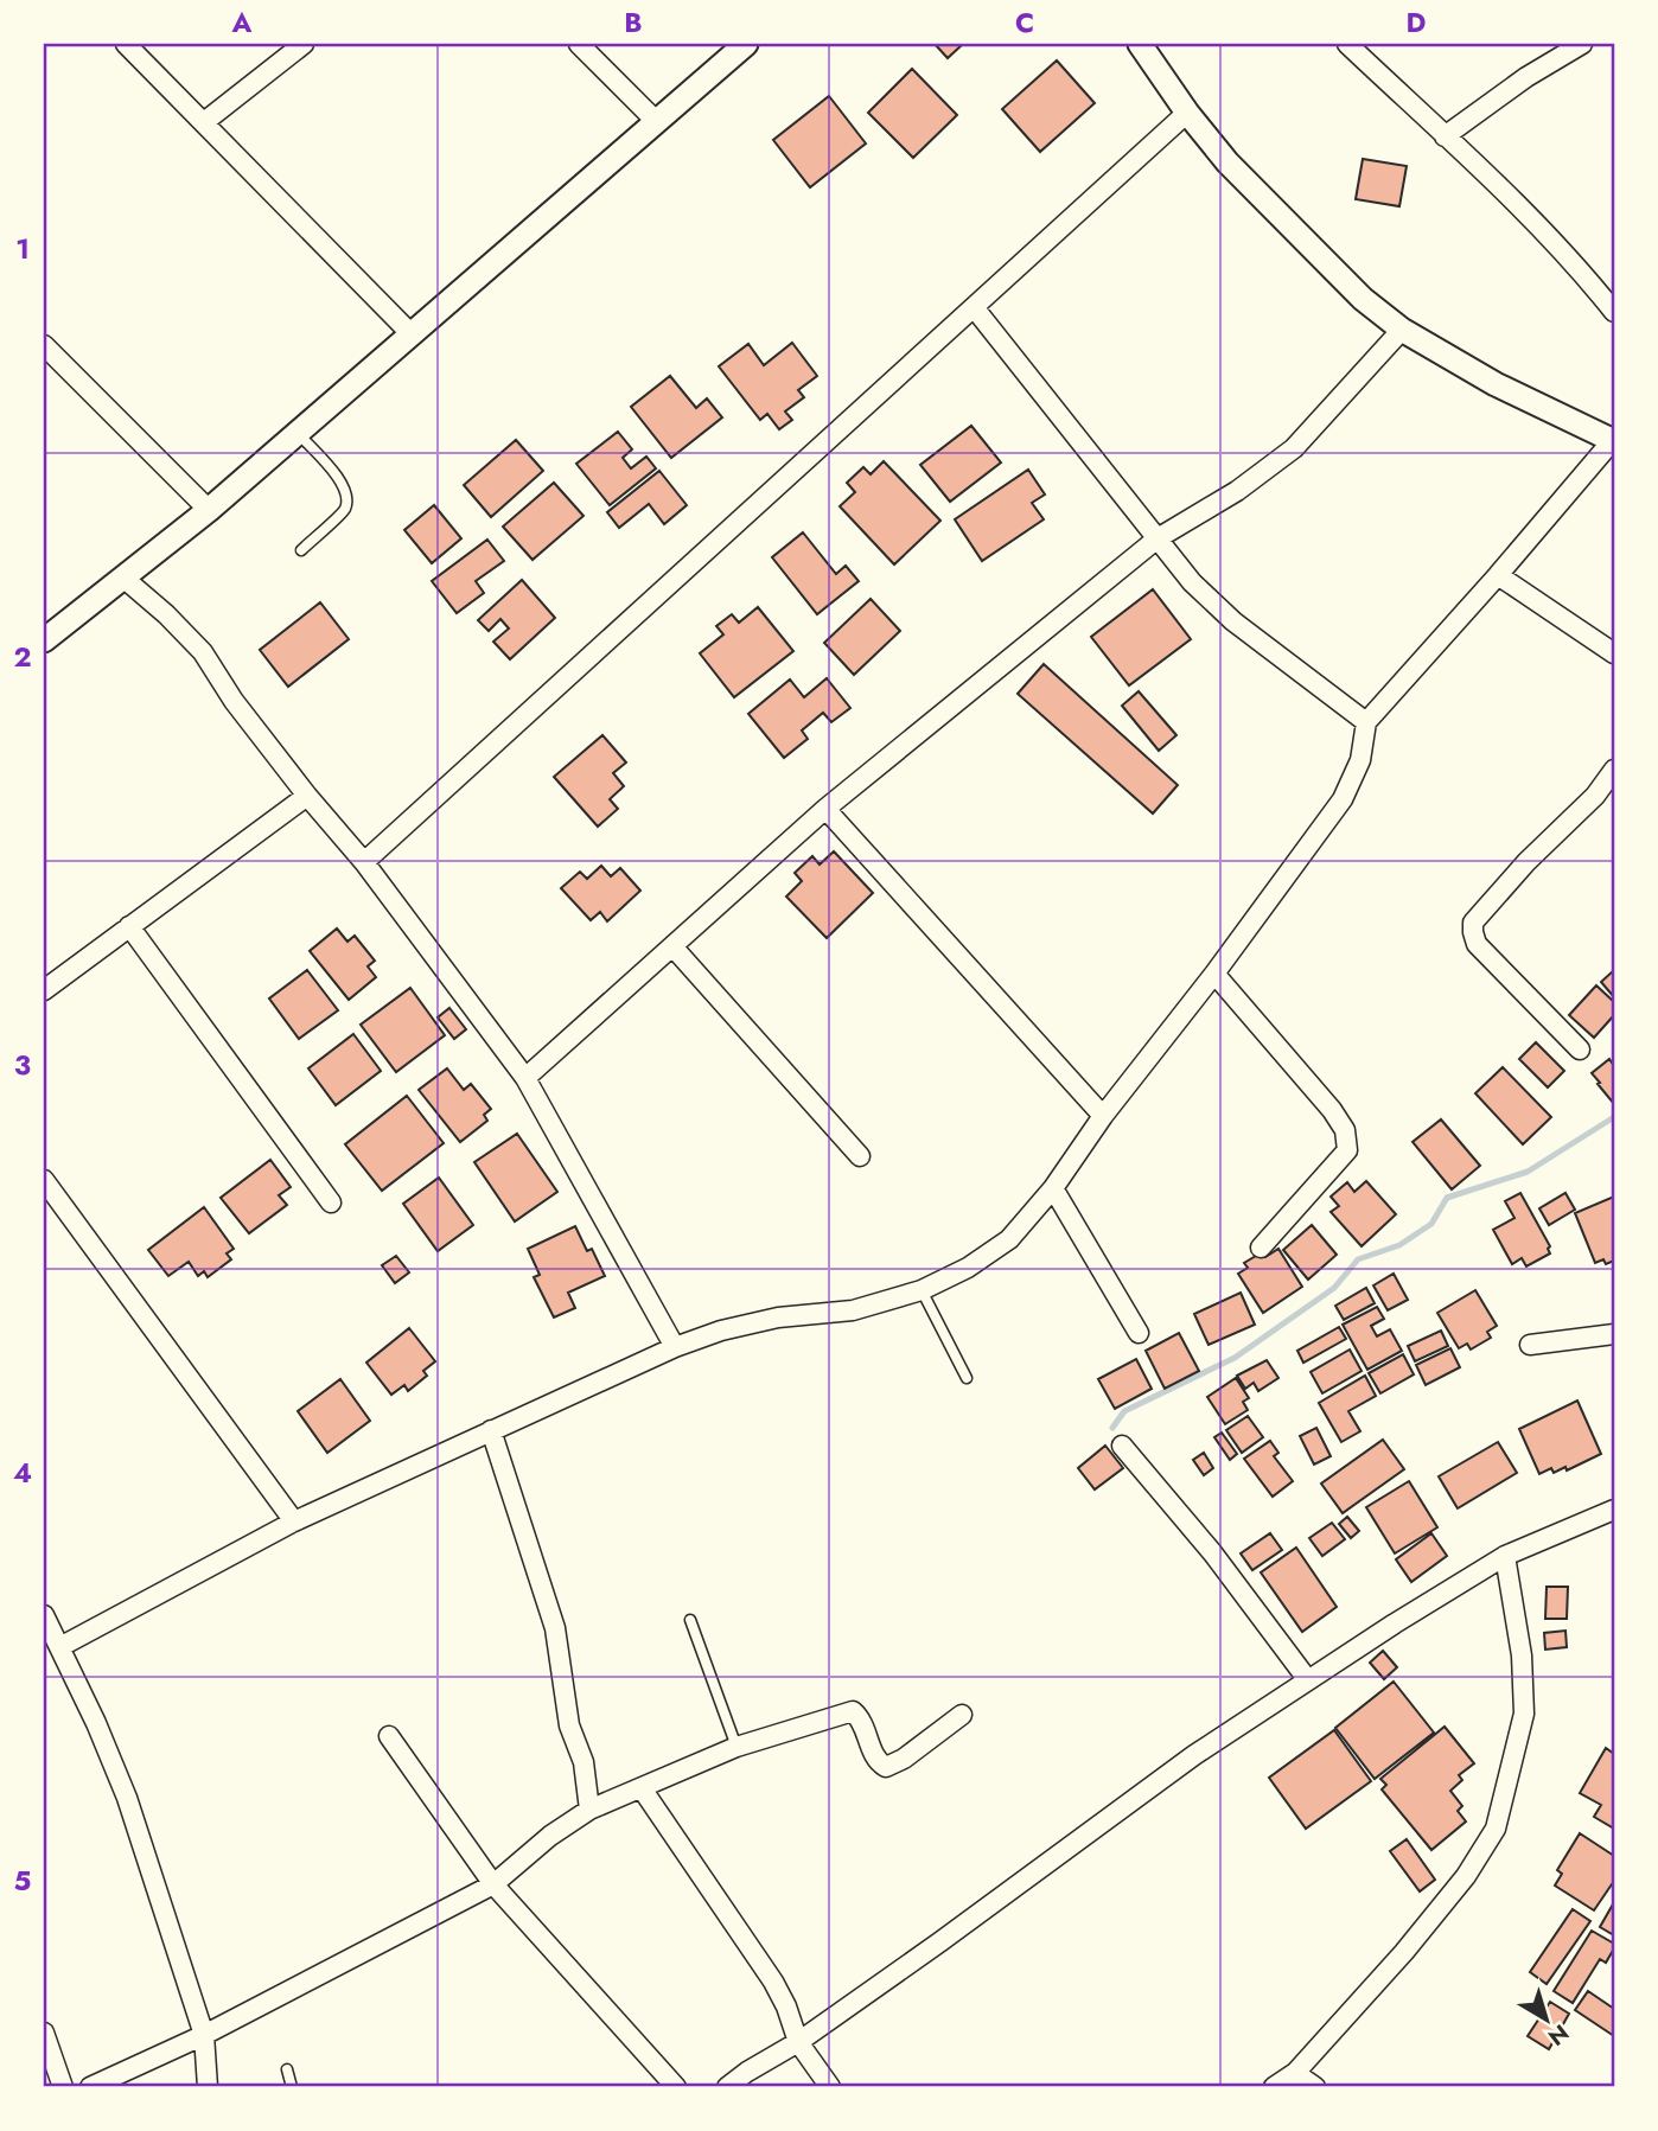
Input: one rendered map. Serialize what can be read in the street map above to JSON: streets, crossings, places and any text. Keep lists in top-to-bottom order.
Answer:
{
  "north": "bottom right",
  "grid": {
    "columns": [
      "A",
      "B",
      "C",
      "D"
    ],
    "rows": [
      "1",
      "2",
      "3",
      "4",
      "5"
    ]
  }
}
